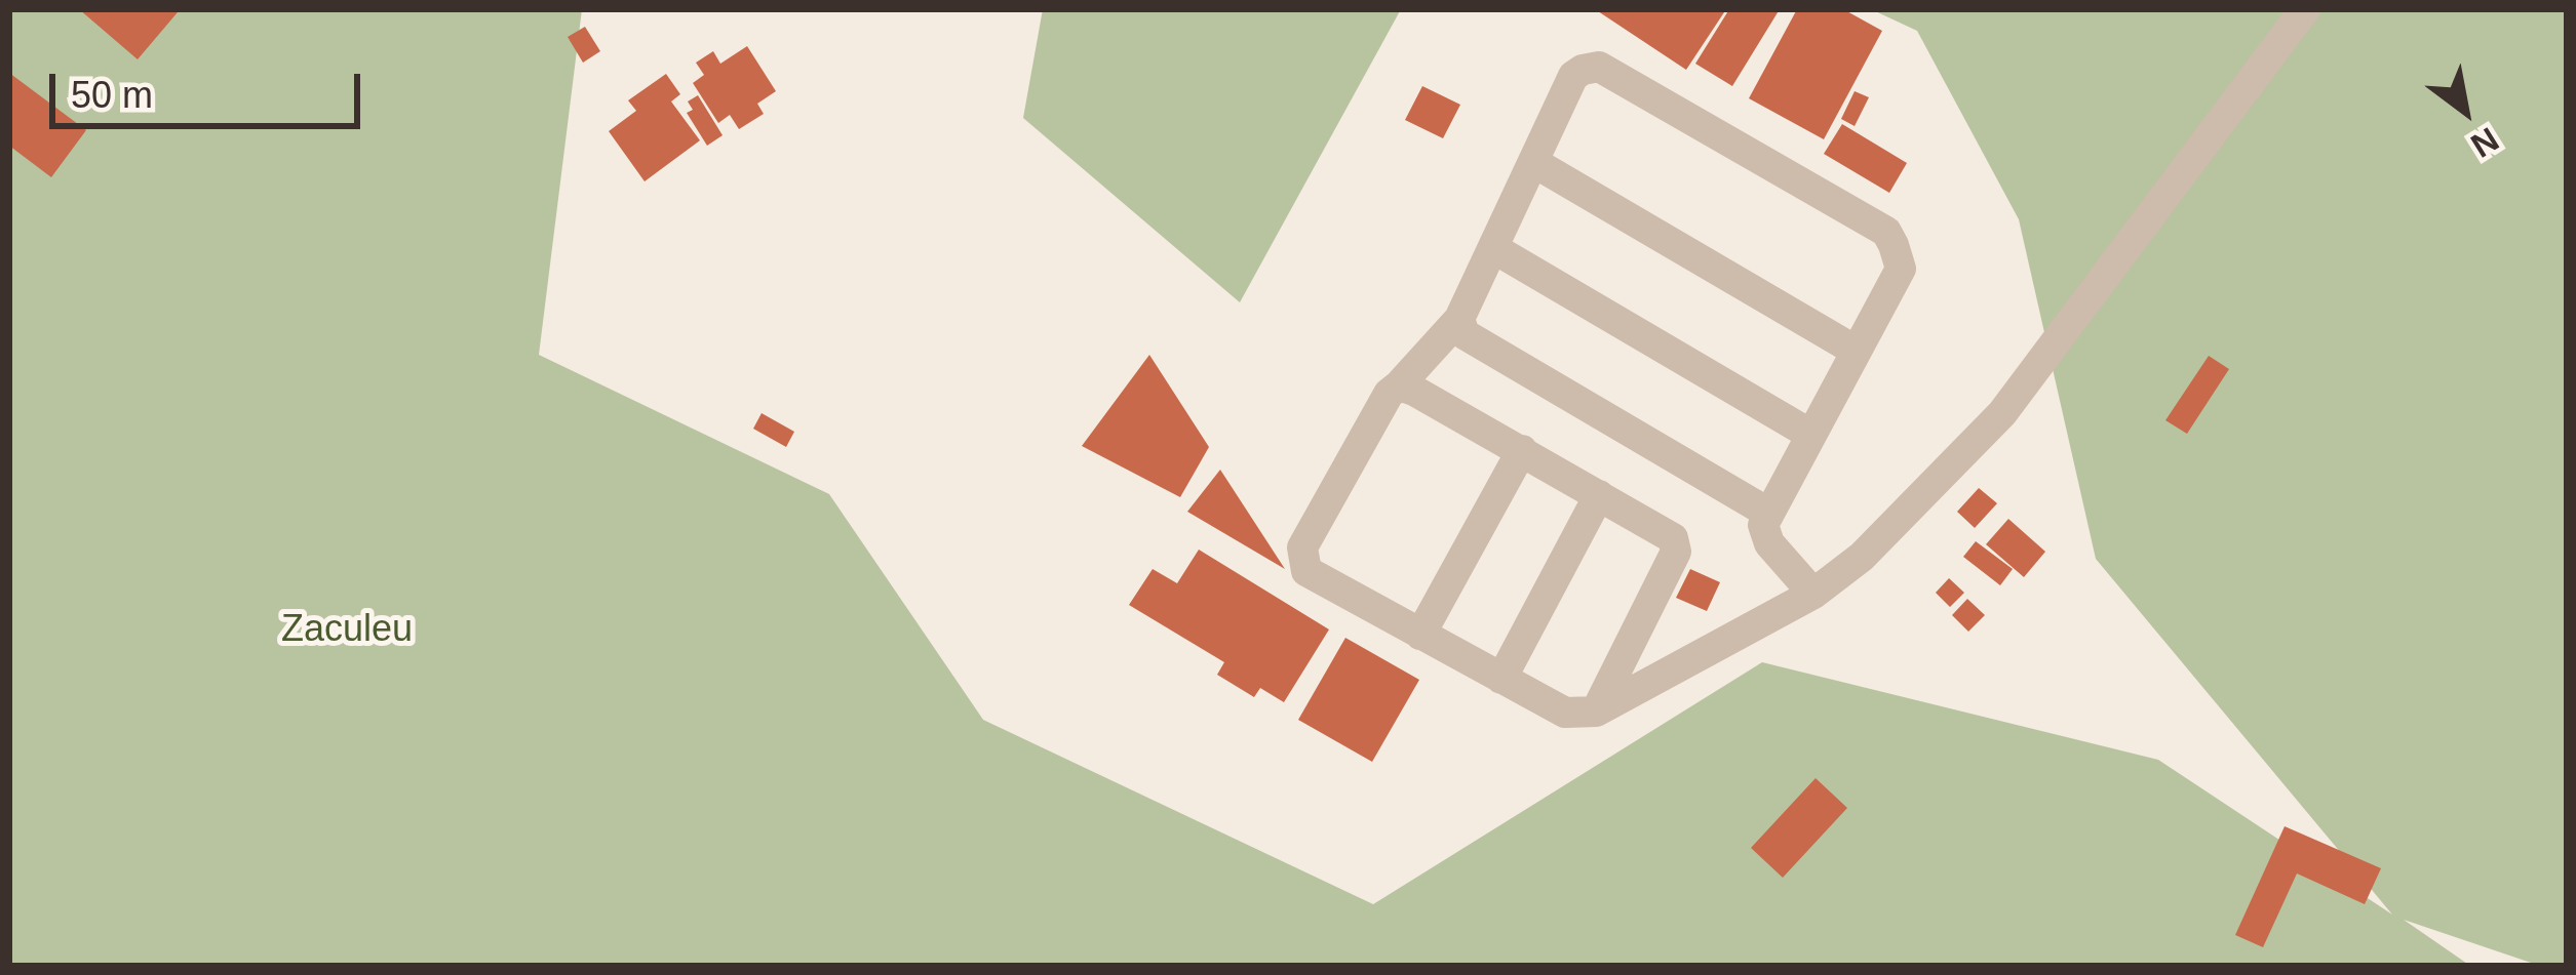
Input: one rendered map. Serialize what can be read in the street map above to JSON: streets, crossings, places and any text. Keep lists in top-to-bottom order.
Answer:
{
  "parks": ["Zaculeu"],
  "scale_bar": "50 m",
  "north": "bottom right"
}
